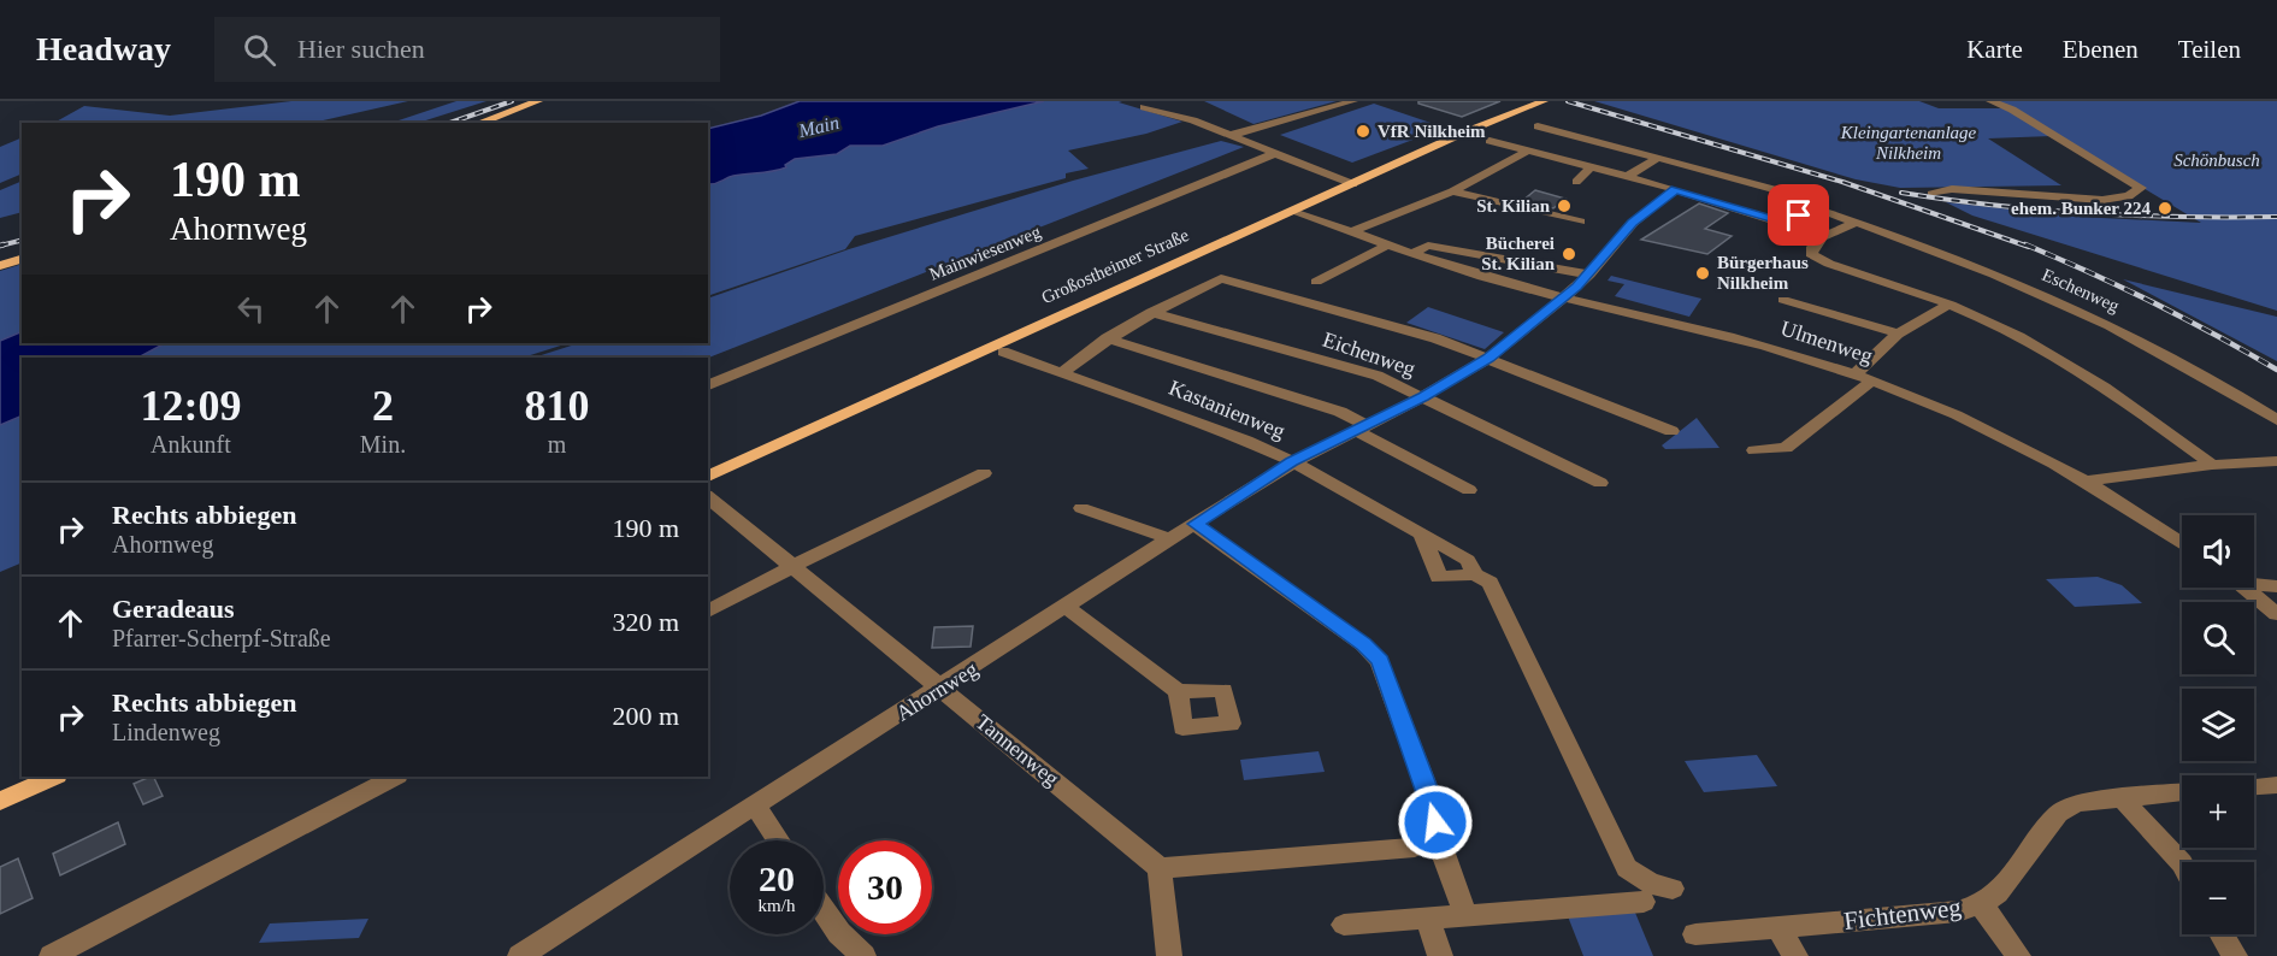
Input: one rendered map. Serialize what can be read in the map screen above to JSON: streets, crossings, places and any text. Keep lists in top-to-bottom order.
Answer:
{
  "streets": {
    "main road": ["Großostheimer Straße"],
    "street": [
      "Mainwiesenweg",
      "Eschenweg",
      "Ulmenweg",
      "Eichenweg",
      "Kastanienweg",
      "Ahornweg",
      "Tannenweg",
      "Fichtenweg"
    ]
  },
  "crossings": [
    ["Großostheimer Straße", "Ulmenweg"],
    ["Ulmenweg", "Ahornweg"],
    ["Eichenweg", "Ahornweg"],
    ["Kastanienweg", "Ahornweg"],
    ["Ahornweg", "Tannenweg"]
  ],
  "water": ["Main"],
  "parks": ["Kleingartenanlage Nilkheim", "Schönbusch"],
  "places": [
    "VfR Nilkheim",
    "St. Kilian",
    "ehem. Bunker 224",
    "Bücherei St. Kilian",
    "Bürgerhaus Nilkheim"
  ],
  "page": {
    "header": "Headway",
    "search": "Hier suchen",
    "nav": ["Karte", "Ebenen", "Teilen"],
    "turn": ["190 m", "Ahornweg"],
    "eta": [
      "12:09",
      "Ankunft",
      "2",
      "Min.",
      "810",
      "m"
    ],
    "list": [
      {
        "name": "Rechts abbiegen",
        "note": "Ahornweg",
        "value": "190 m"
      },
      {
        "name": "Geradeaus",
        "note": "Pfarrer-Scherpf-Straße",
        "value": "320 m"
      },
      {
        "name": "Rechts abbiegen",
        "note": "Lindenweg",
        "value": "200 m"
      }
    ],
    "map_buttons": ["+", "−"],
    "speed": "20 km/h",
    "limit": "30"
  }
}
